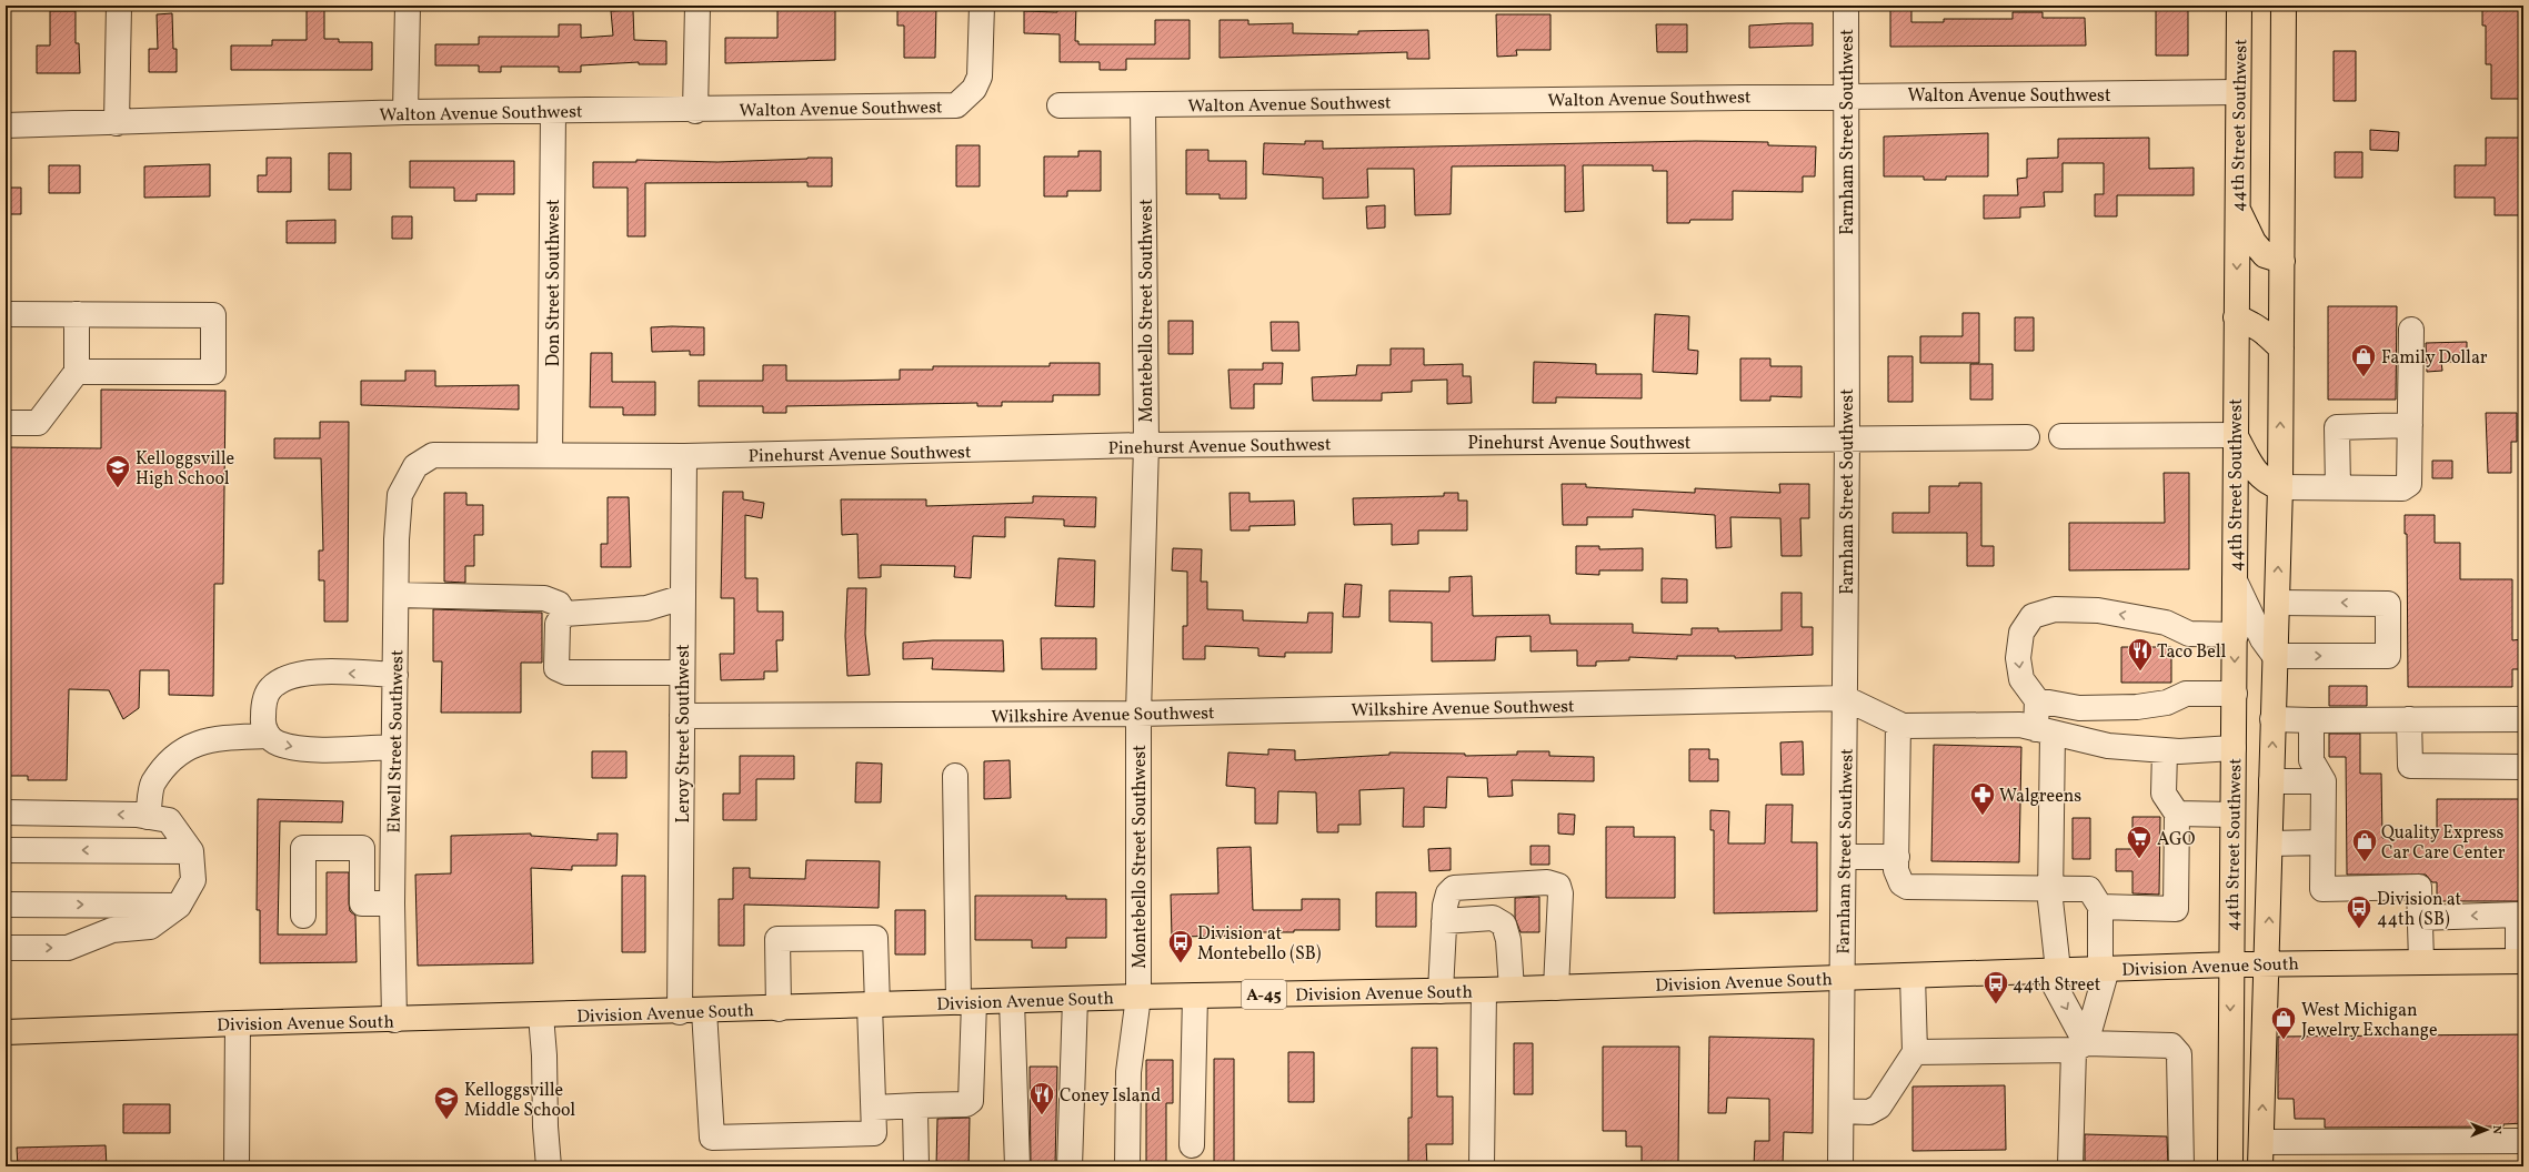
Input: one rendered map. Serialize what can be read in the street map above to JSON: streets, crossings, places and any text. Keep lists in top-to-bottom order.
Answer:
{
  "streets": {
    "main road": ["44th Street Southwest", "Division Avenue South", "A-45"],
    "street": [
      "Walton Avenue Southwest",
      "Farnham Street Southwest",
      "Don Street Southwest",
      "Montebello Street Southwest",
      "Pinehurst Avenue Southwest",
      "Wilkshire Avenue Southwest",
      "Leroy Street Southwest",
      "Elwell Street Southwest"
    ]
  },
  "crossings": [
    ["Walton Avenue Southwest", "44th Street Southwest"],
    ["Walton Avenue Southwest", "Farnham Street Southwest"],
    ["Walton Avenue Southwest", "Don Street Southwest"],
    ["Walton Avenue Southwest", "Montebello Street Southwest"],
    ["44th Street Southwest", "Wilkshire Avenue Southwest"],
    ["44th Street Southwest", "Division Avenue South"],
    ["Farnham Street Southwest", "Pinehurst Avenue Southwest"],
    ["Farnham Street Southwest", "Wilkshire Avenue Southwest"],
    ["Farnham Street Southwest", "Division Avenue South"],
    ["Don Street Southwest", "Pinehurst Avenue Southwest"],
    ["Montebello Street Southwest", "Pinehurst Avenue Southwest"],
    ["Montebello Street Southwest", "Wilkshire Avenue Southwest"],
    ["Montebello Street Southwest", "Division Avenue South"],
    ["Pinehurst Avenue Southwest", "Leroy Street Southwest"],
    ["Pinehurst Avenue Southwest", "Elwell Street Southwest"],
    ["Wilkshire Avenue Southwest", "Leroy Street Southwest"],
    ["Leroy Street Southwest", "Division Avenue South"],
    ["Elwell Street Southwest", "Division Avenue South"]
  ],
  "places": {
    "shop": ["Family Dollar", "Quality Express Car Care Center", "West Michigan Jewelry Exchange"],
    "school or university": ["Kelloggsville High School", "Kelloggsville Middle School"],
    "restaurant": ["Taco Bell", "Coney Island"],
    "pharmacy": ["Walgreens"],
    "supermarket": ["AGO"],
    "bus stop": ["Division at 44th (SB)", "Division at Montebello (SB)", "44th Street"]
  },
  "north": "right"
}
